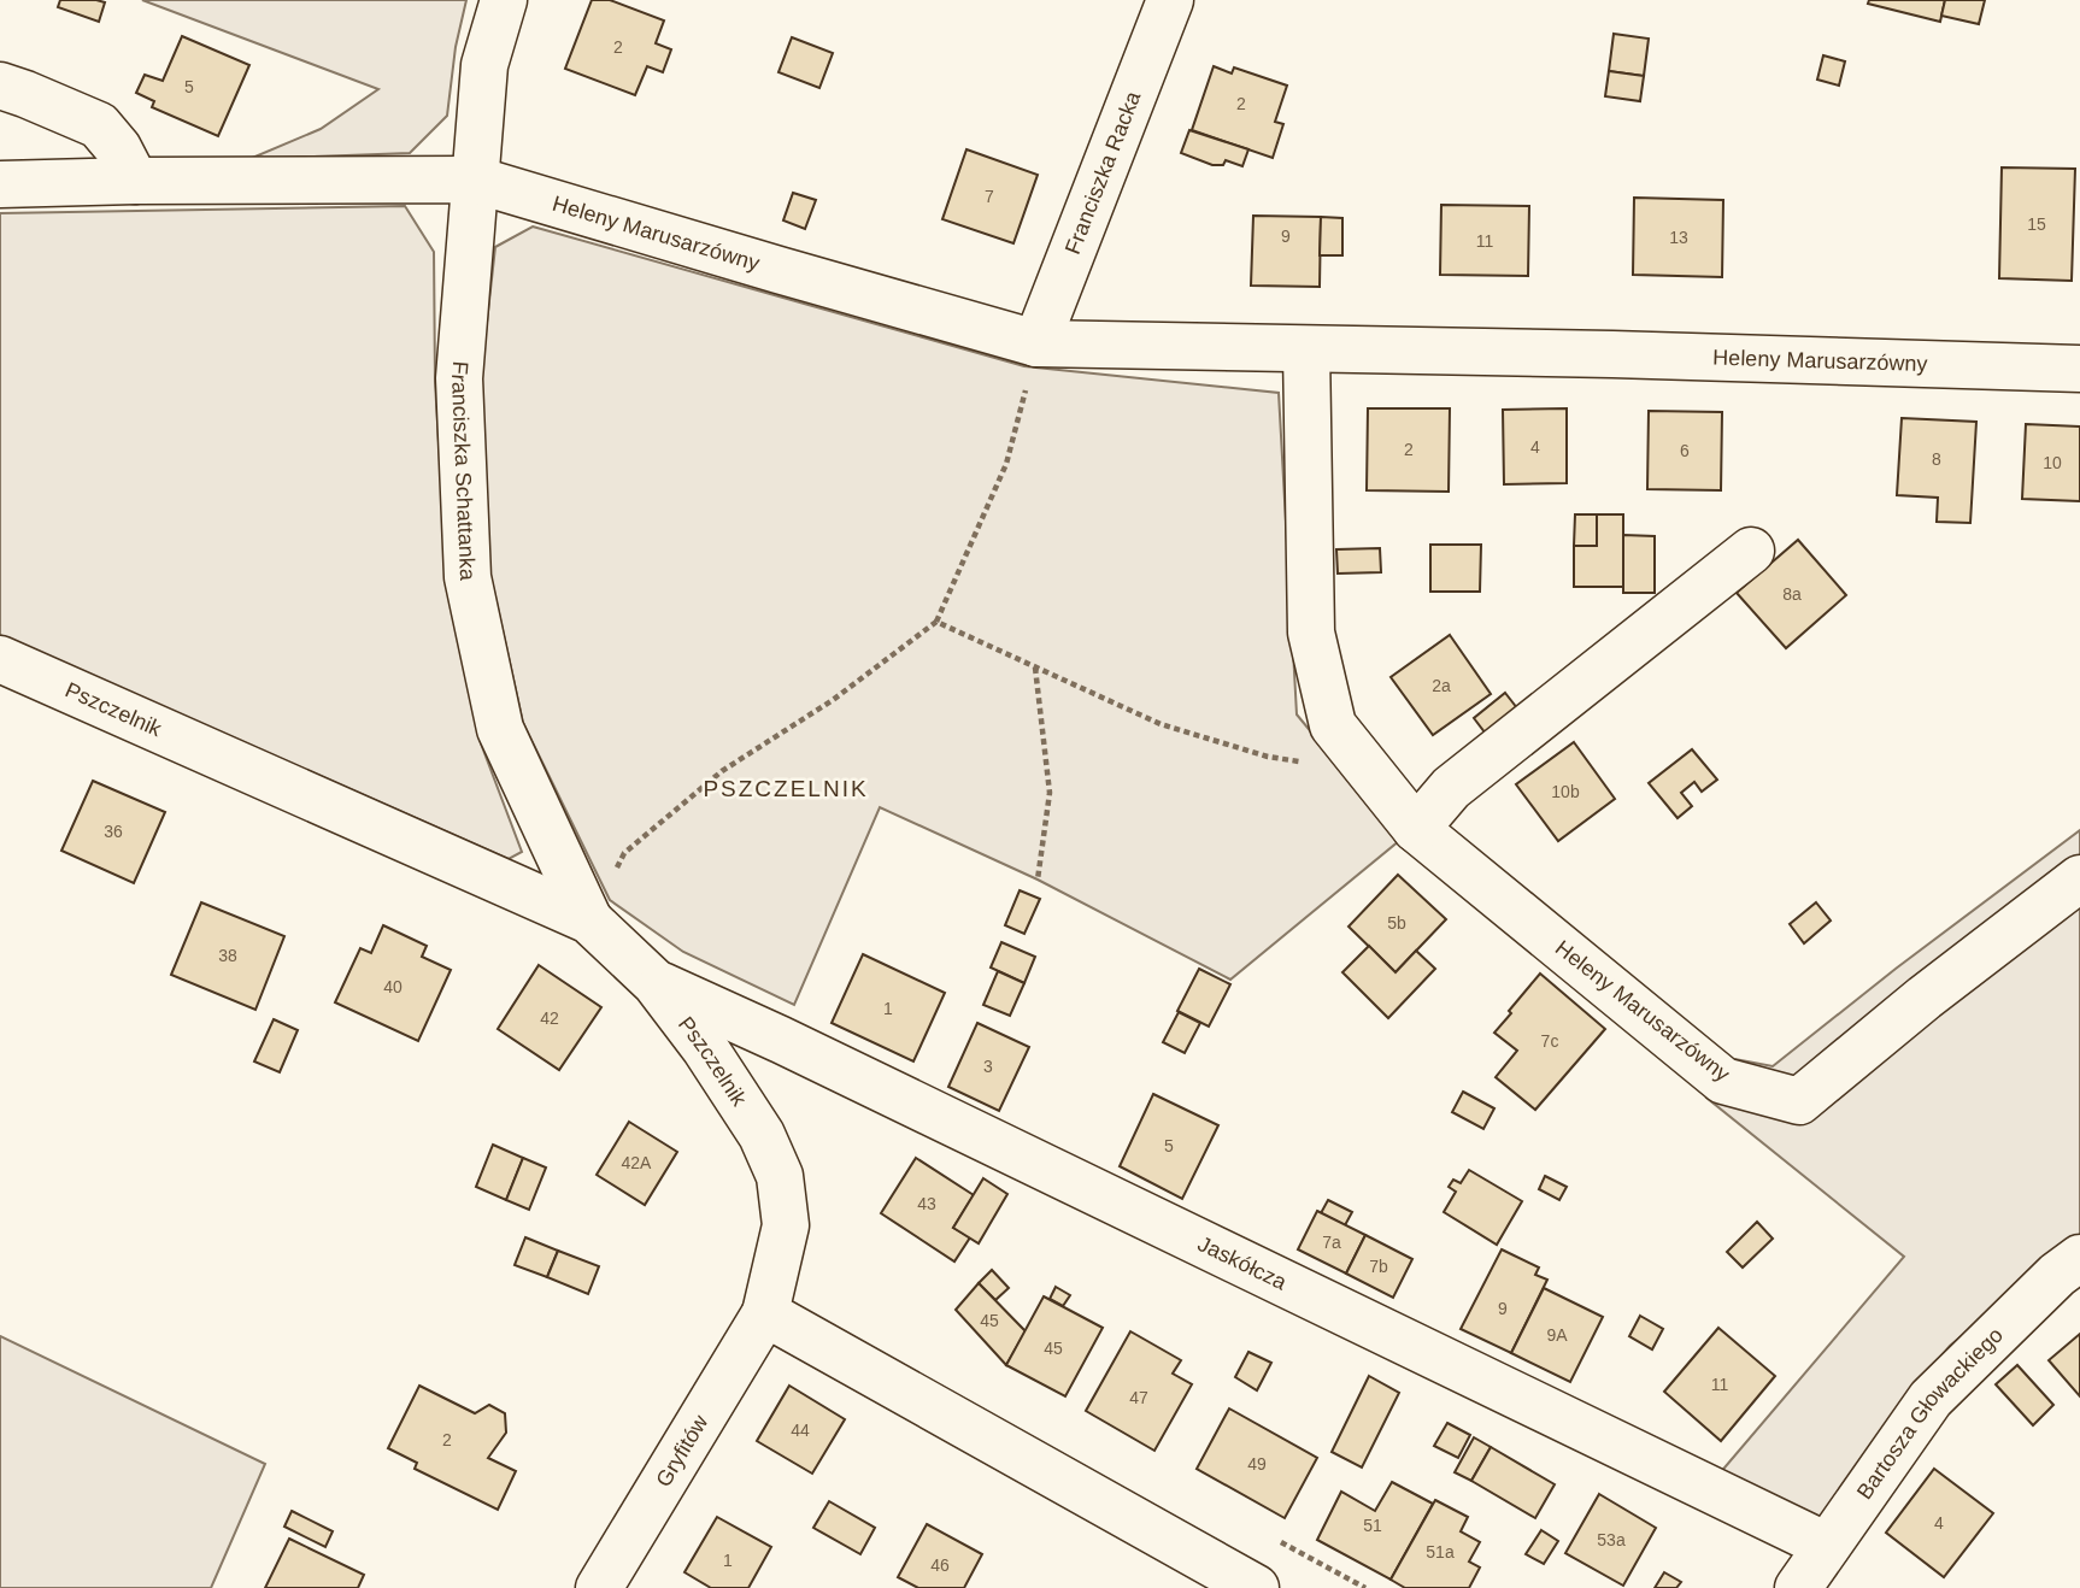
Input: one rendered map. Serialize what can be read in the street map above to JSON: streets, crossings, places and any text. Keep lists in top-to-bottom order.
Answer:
{
  "streets": {
    "street": [
      "Franciszka Racka",
      "Heleny Marusarzówny",
      "Franciszka Schattanka",
      "Pszczelnik",
      "Jaskółcza",
      "Bartosza Głowackiego",
      "Gryfitów"
    ]
  },
  "crossings": [
    ["Franciszka Racka", "Heleny Marusarzówny"],
    ["Heleny Marusarzówny", "Franciszka Schattanka"],
    ["Franciszka Schattanka", "Pszczelnik"],
    ["Pszczelnik", "Jaskółcza"],
    ["Pszczelnik", "Gryfitów"],
    ["Jaskółcza", "Bartosza Głowackiego"]
  ],
  "districts": ["PSZCZELNIK"],
  "house_numbers": [
    "2",
    "5",
    "2",
    "7",
    "15",
    "9",
    "13",
    "11",
    "4",
    "2",
    "6",
    "8",
    "10",
    "8a",
    "2a",
    "10b",
    "36",
    "5b",
    "38",
    "40",
    "1",
    "42",
    "7c",
    "3",
    "5",
    "42A",
    "43",
    "7a",
    "7b",
    "9",
    "45",
    "9A",
    "45",
    "11",
    "47",
    "44",
    "2",
    "49",
    "4",
    "51",
    "53a",
    "51a",
    "1",
    "46"
  ]
}
